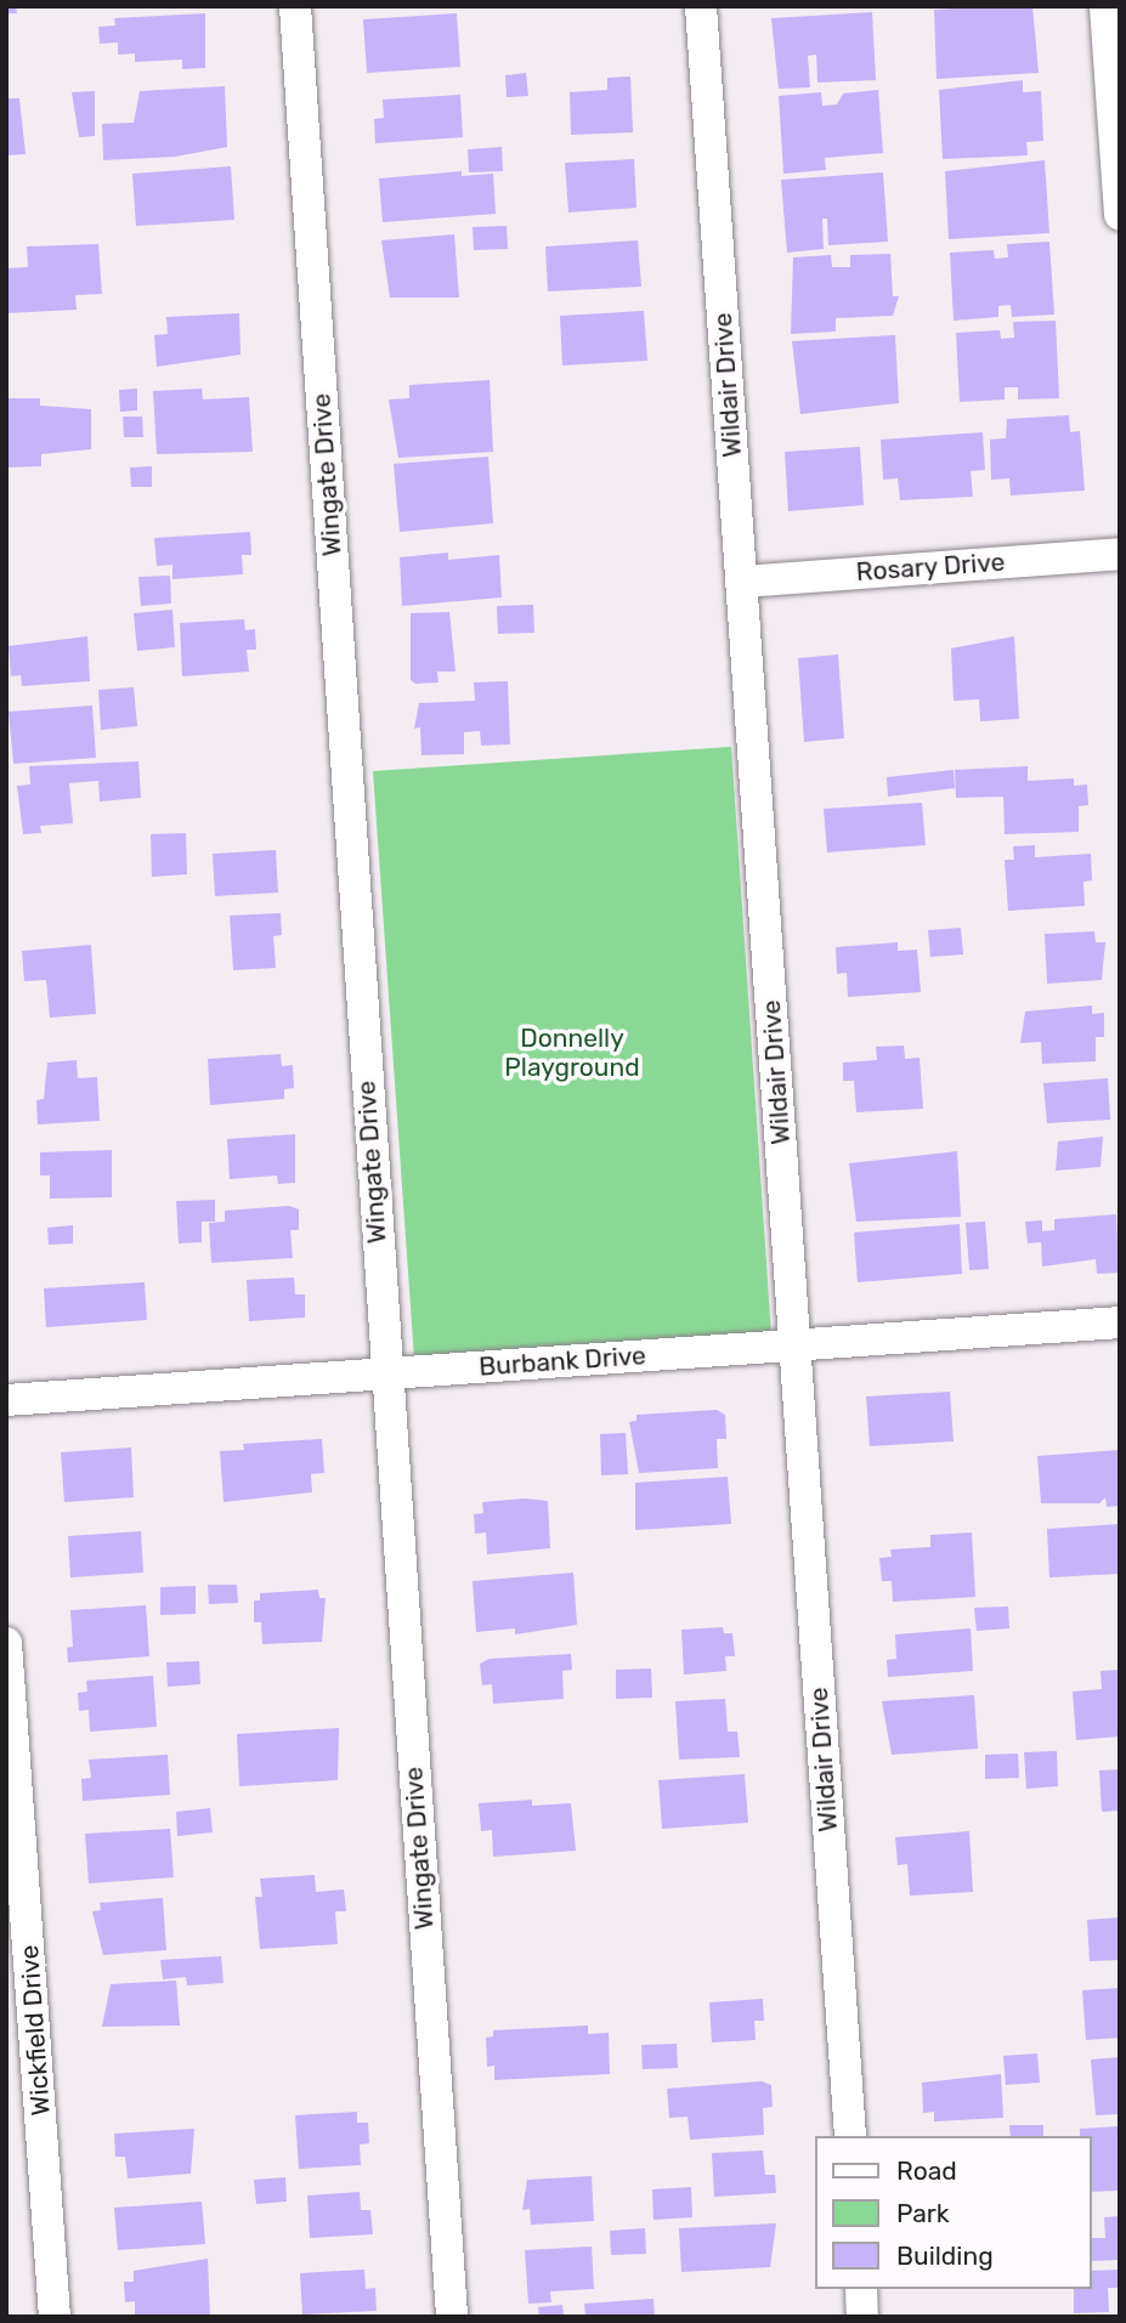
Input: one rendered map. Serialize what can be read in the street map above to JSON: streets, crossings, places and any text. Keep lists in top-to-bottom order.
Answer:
{
  "streets": {
    "street": [
      "Wildair Drive",
      "Wingate Drive",
      "Rosary Drive",
      "Burbank Drive",
      "Wickfield Drive"
    ]
  },
  "crossings": [
    ["Wildair Drive", "Rosary Drive"],
    ["Wildair Drive", "Burbank Drive"],
    ["Wingate Drive", "Burbank Drive"]
  ],
  "parks": ["Donnelly Playground"],
  "legend": ["Road", "Park", "Building"]
}
